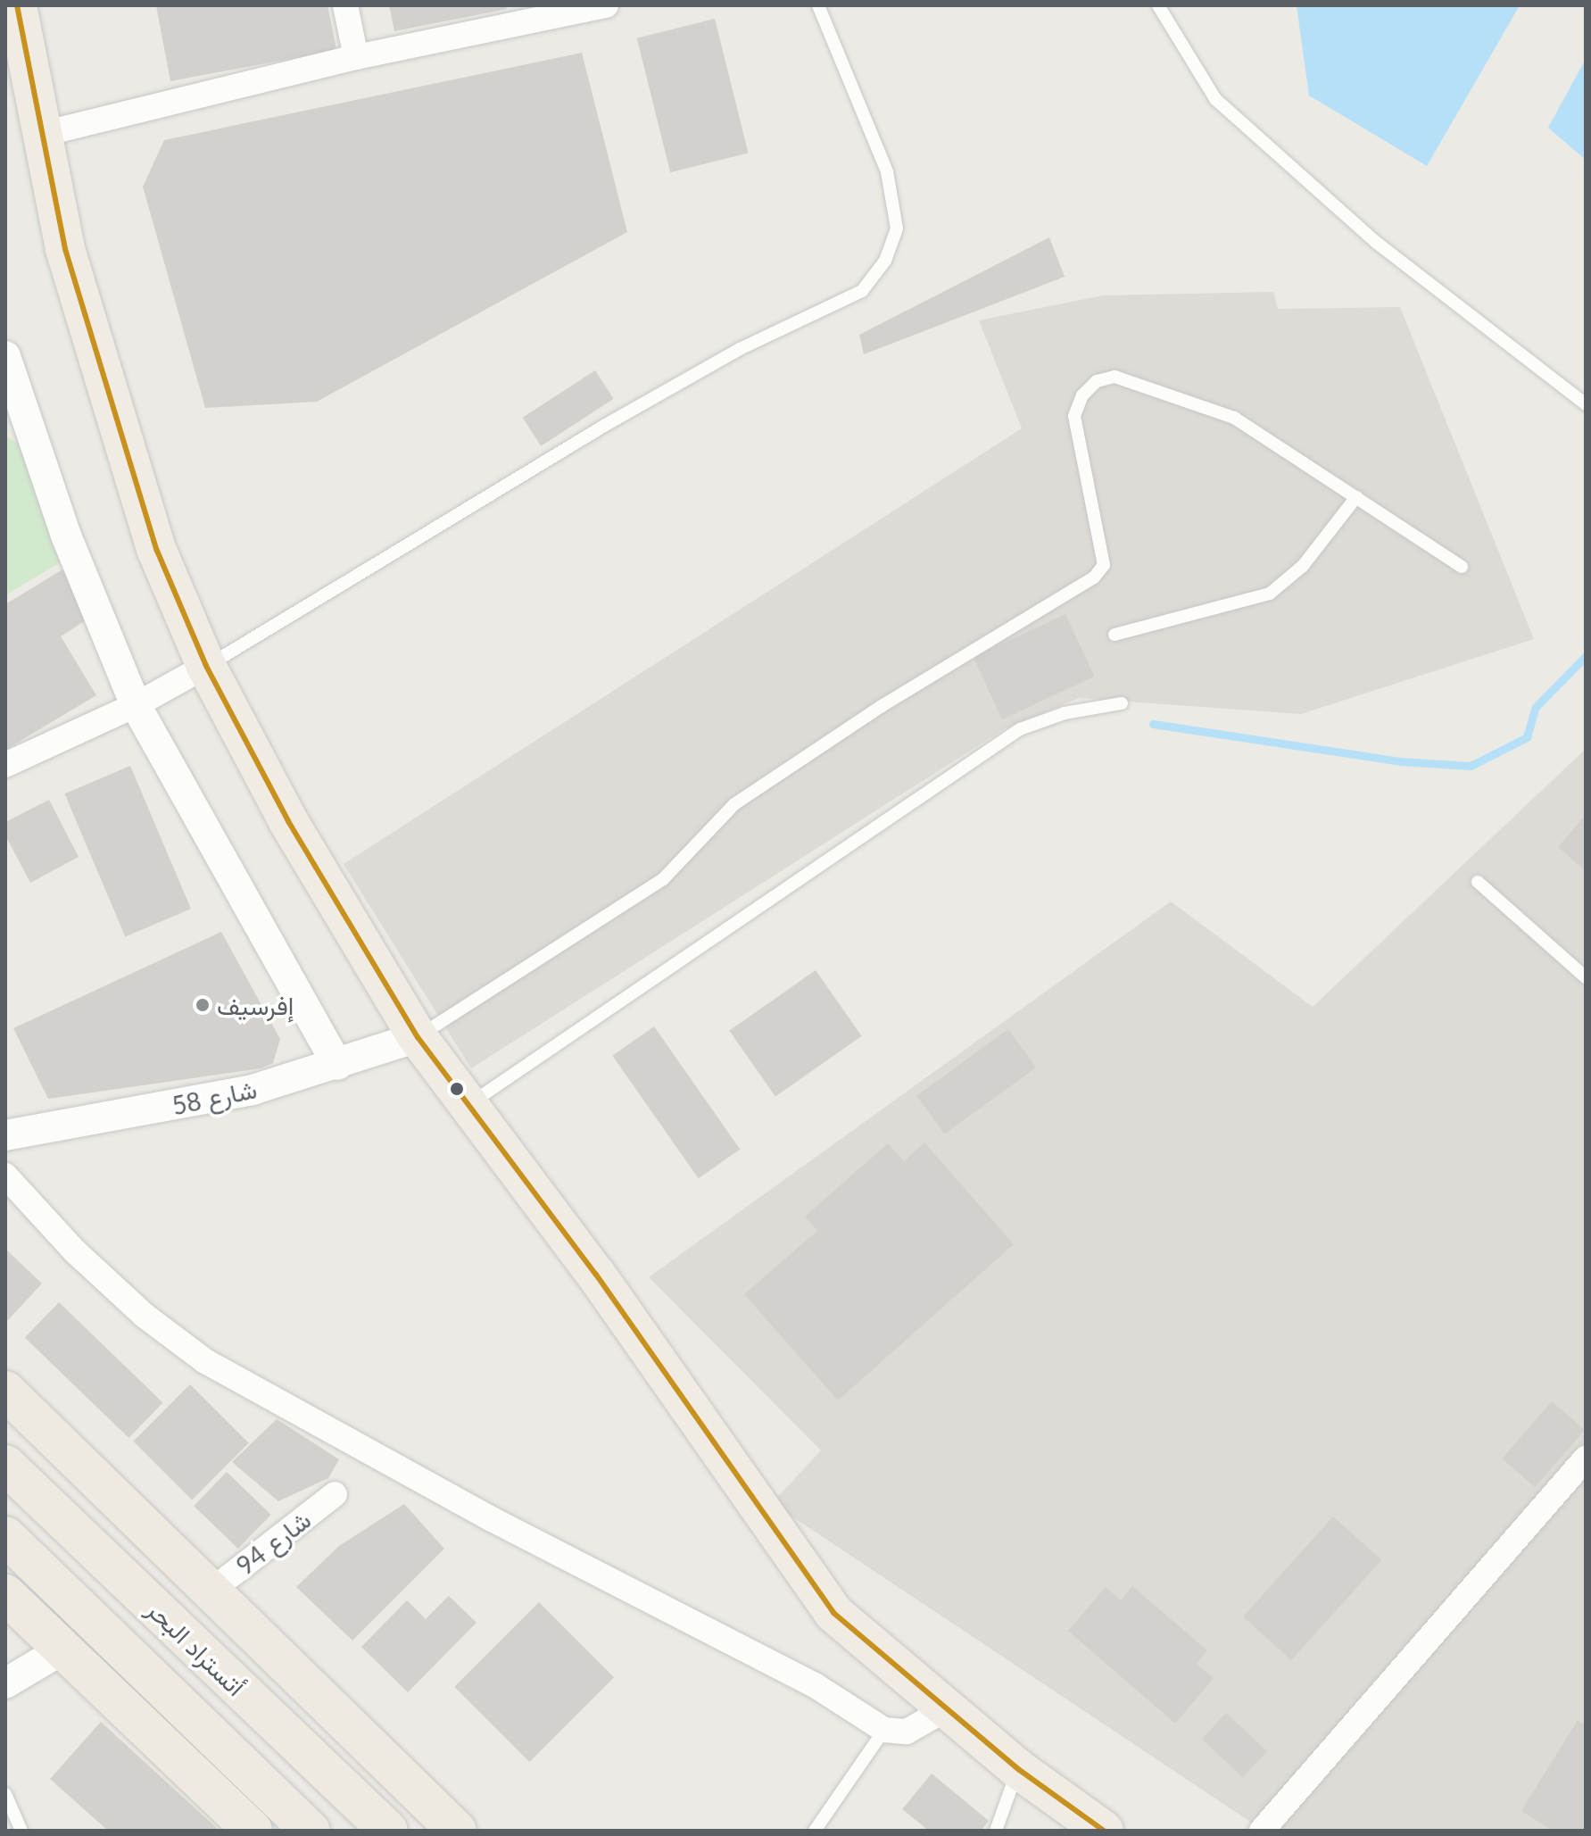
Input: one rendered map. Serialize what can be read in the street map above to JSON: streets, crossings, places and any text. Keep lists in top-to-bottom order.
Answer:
{
  "streets": {
    "highway": ["أتستراد البحر"],
    "street": ["شارع 58", "شارع 94"]
  },
  "places": ["إفرسيف"]
}
